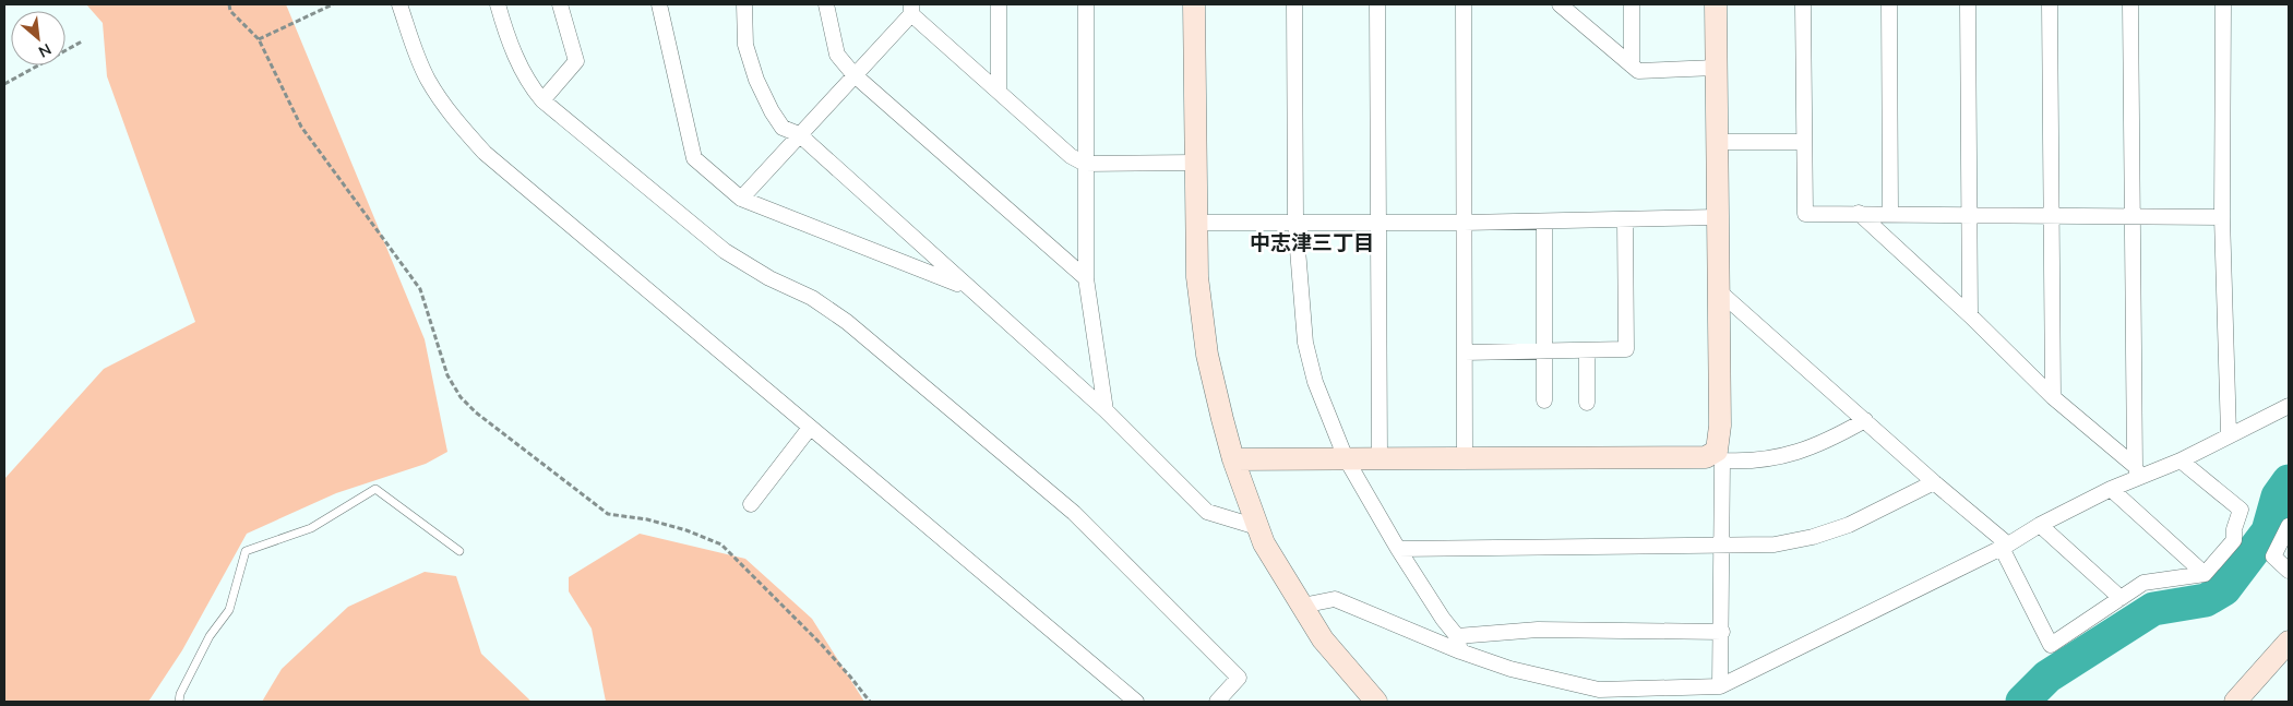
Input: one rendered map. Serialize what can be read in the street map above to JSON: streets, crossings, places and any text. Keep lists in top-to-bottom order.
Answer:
{
  "districts": ["中志津三丁目"],
  "north": "bottom right"
}
